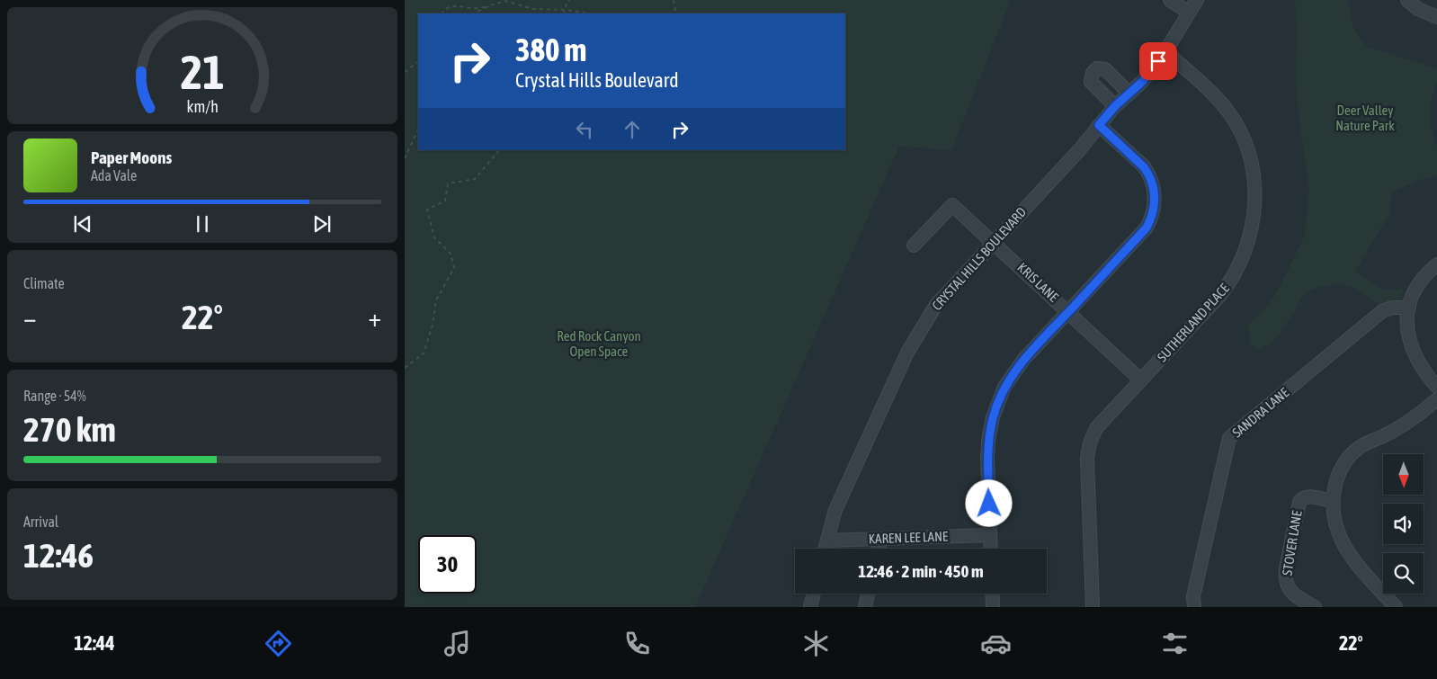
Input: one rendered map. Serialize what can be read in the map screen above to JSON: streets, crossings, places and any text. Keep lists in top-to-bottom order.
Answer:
{
  "streets": {
    "street": [
      "CRYSTAL HILLS BOULEVARD",
      "KRIS LANE",
      "SUTHERLAND PLACE",
      "SANDRA LANE",
      "KAREN LEE LANE",
      "STOVER LANE"
    ]
  },
  "crossings": [
    ["CRYSTAL HILLS BOULEVARD", "KRIS LANE"],
    ["CRYSTAL HILLS BOULEVARD", "SUTHERLAND PLACE"],
    ["CRYSTAL HILLS BOULEVARD", "KAREN LEE LANE"],
    ["KRIS LANE", "SUTHERLAND PLACE"]
  ],
  "parks": ["Deer Valley Nature Park", "Red Rock Canyon Open Space"],
  "north": "bottom",
  "page": {
    "turn": ["380 m", "Crystal Hills Boulevard"],
    "song": ["Paper Moons", "Ada Vale"],
    "tile": [
      "Climate",
      ["Range · 54%", "270 km"],
      ["Arrival", "12:46"]
    ],
    "heat": ["−", "22°", "+"],
    "limit": "30",
    "trip": "12:46 · 2 min · 450 m",
    "tabs": ["12:44", "22°"],
    "gauge": ["21", "km/h"]
  }
}
